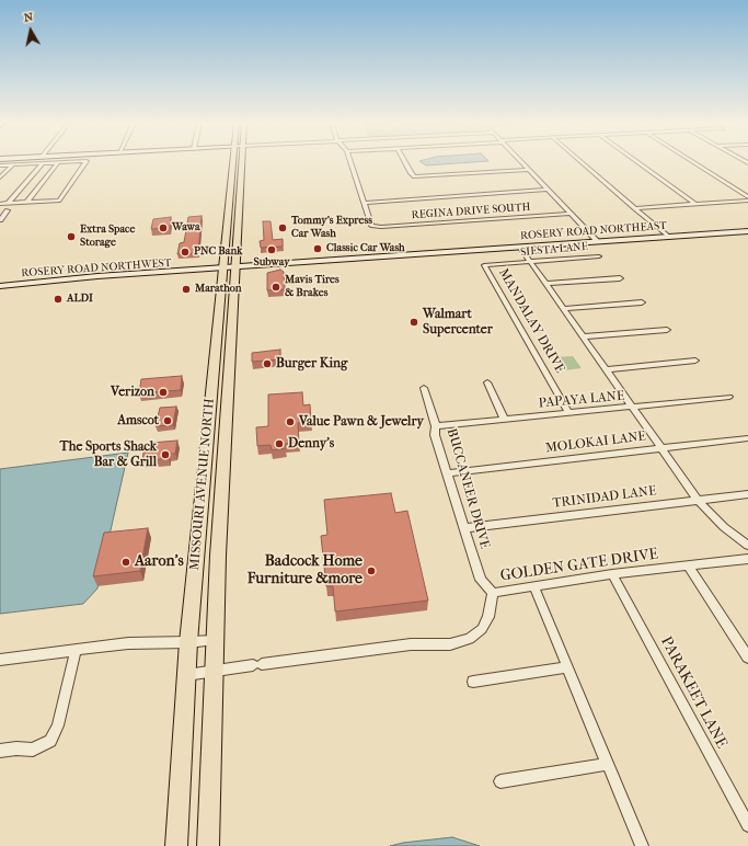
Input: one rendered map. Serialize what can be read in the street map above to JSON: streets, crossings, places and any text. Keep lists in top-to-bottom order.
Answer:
{
  "streets": {
    "main road": ["MISSOURI AVENUE NORTH"],
    "street": [
      "REGINA DRIVE SOUTH",
      "ROSERY ROAD NORTHEAST",
      "SIESTA LANE",
      "ROSERY ROAD NORTHWEST",
      "MANDALAY DRIVE",
      "PAPAYA LANE",
      "MOLOKAI LANE",
      "BUCCANEER DRIVE",
      "TRINIDAD LANE",
      "GOLDEN GATE DRIVE",
      "PARAKEET LANE"
    ]
  },
  "crossings": [
    ["ROSERY ROAD NORTHEAST", "ROSERY ROAD NORTHWEST"],
    ["ROSERY ROAD NORTHEAST", "MISSOURI AVENUE NORTH"],
    ["SIESTA LANE", "MANDALAY DRIVE"],
    ["ROSERY ROAD NORTHWEST", "MISSOURI AVENUE NORTH"],
    ["MANDALAY DRIVE", "PAPAYA LANE"],
    ["PAPAYA LANE", "BUCCANEER DRIVE"],
    ["MOLOKAI LANE", "BUCCANEER DRIVE"],
    ["MISSOURI AVENUE NORTH", "GOLDEN GATE DRIVE"],
    ["BUCCANEER DRIVE", "TRINIDAD LANE"],
    ["BUCCANEER DRIVE", "GOLDEN GATE DRIVE"],
    ["GOLDEN GATE DRIVE", "PARAKEET LANE"]
  ],
  "places": [
    "Wawa",
    "Tommy's Express Car Wash",
    "Extra Space Storage",
    "Classic Car Wash",
    "Subway",
    "PNC Bank",
    "Mavis Tires & Brakes",
    "Marathon",
    "ALDI",
    "Walmart Supercenter",
    "Burger King",
    "Verizon",
    "Amscot",
    "Value Pawn & Jewelry",
    "Denny's",
    "The Sports Shack Bar & Grill",
    "Aaron's",
    "Badcock Home Furniture &more"
  ],
  "north": "top"
}
